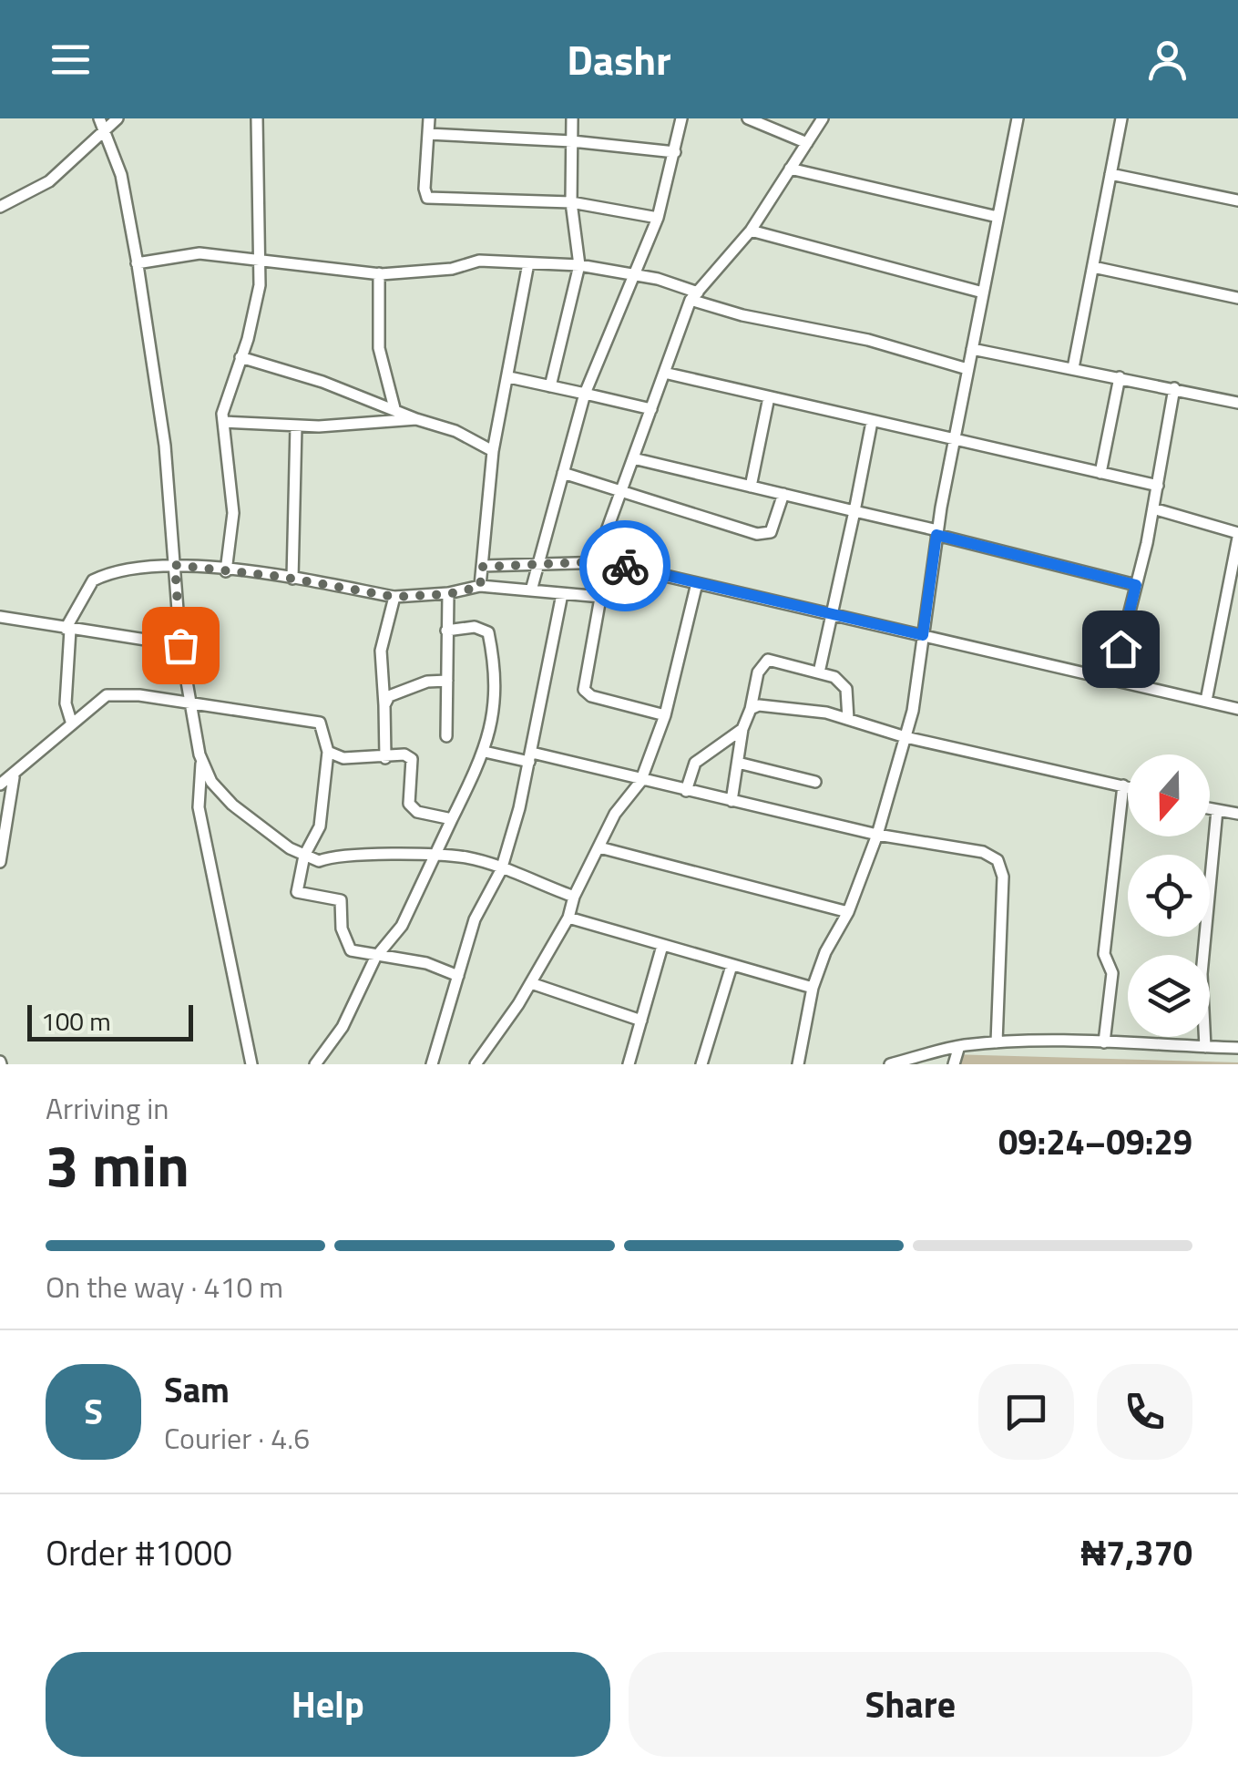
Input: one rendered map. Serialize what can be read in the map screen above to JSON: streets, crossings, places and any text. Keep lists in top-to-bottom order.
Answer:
{
  "scale_bar": "100 m",
  "north": "bottom",
  "page": {
    "header": "Dashr",
    "scale": "100 m",
    "heading": ["3 min", "Arriving in", "09:24–09:29"],
    "panel": [
      "Sam",
      "Courier · 4.6",
      "Order #1000",
      "₦7,370"
    ],
    "bar": "On the way · 410 m",
    "round": "S",
    "buttons": ["Help", "Share"]
  }
}
